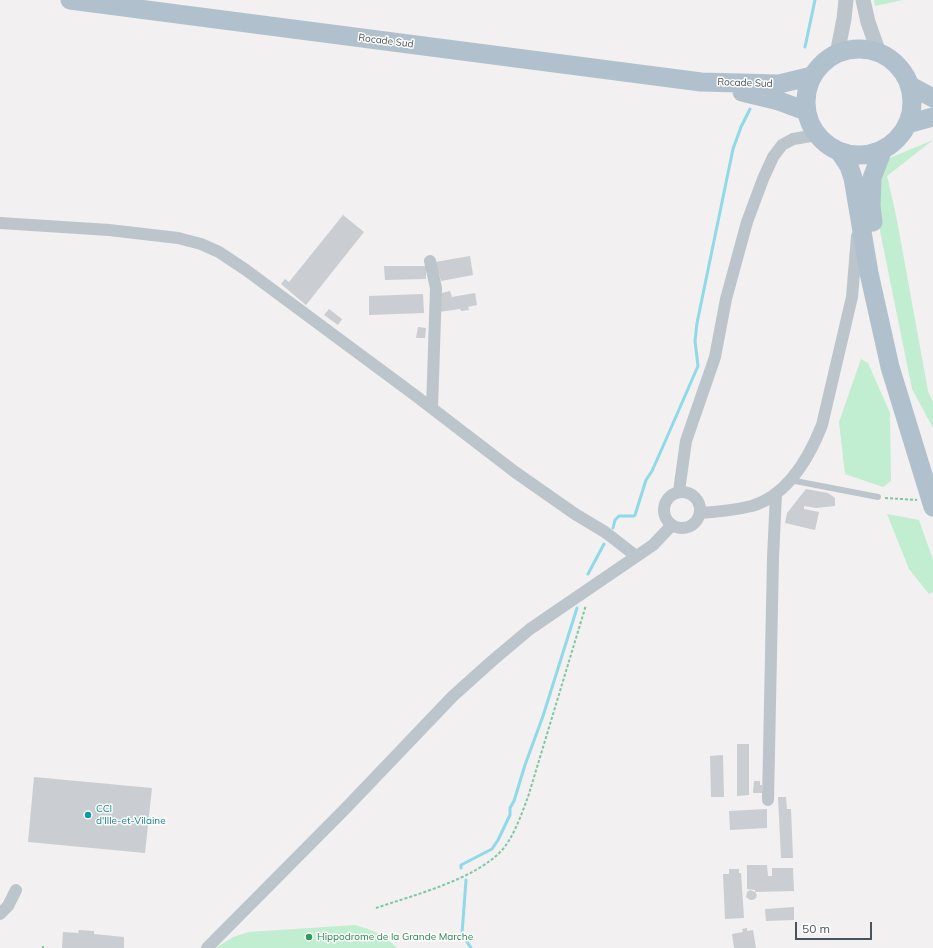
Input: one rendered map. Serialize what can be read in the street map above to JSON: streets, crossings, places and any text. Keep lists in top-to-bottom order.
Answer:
{
  "streets": {
    "main road": ["Rocade Sud"]
  },
  "places": ["CCI d'Ille-et-Vilaine", "Hippodrome de la Grande Marche"],
  "scale_bar": "50 m"
}
